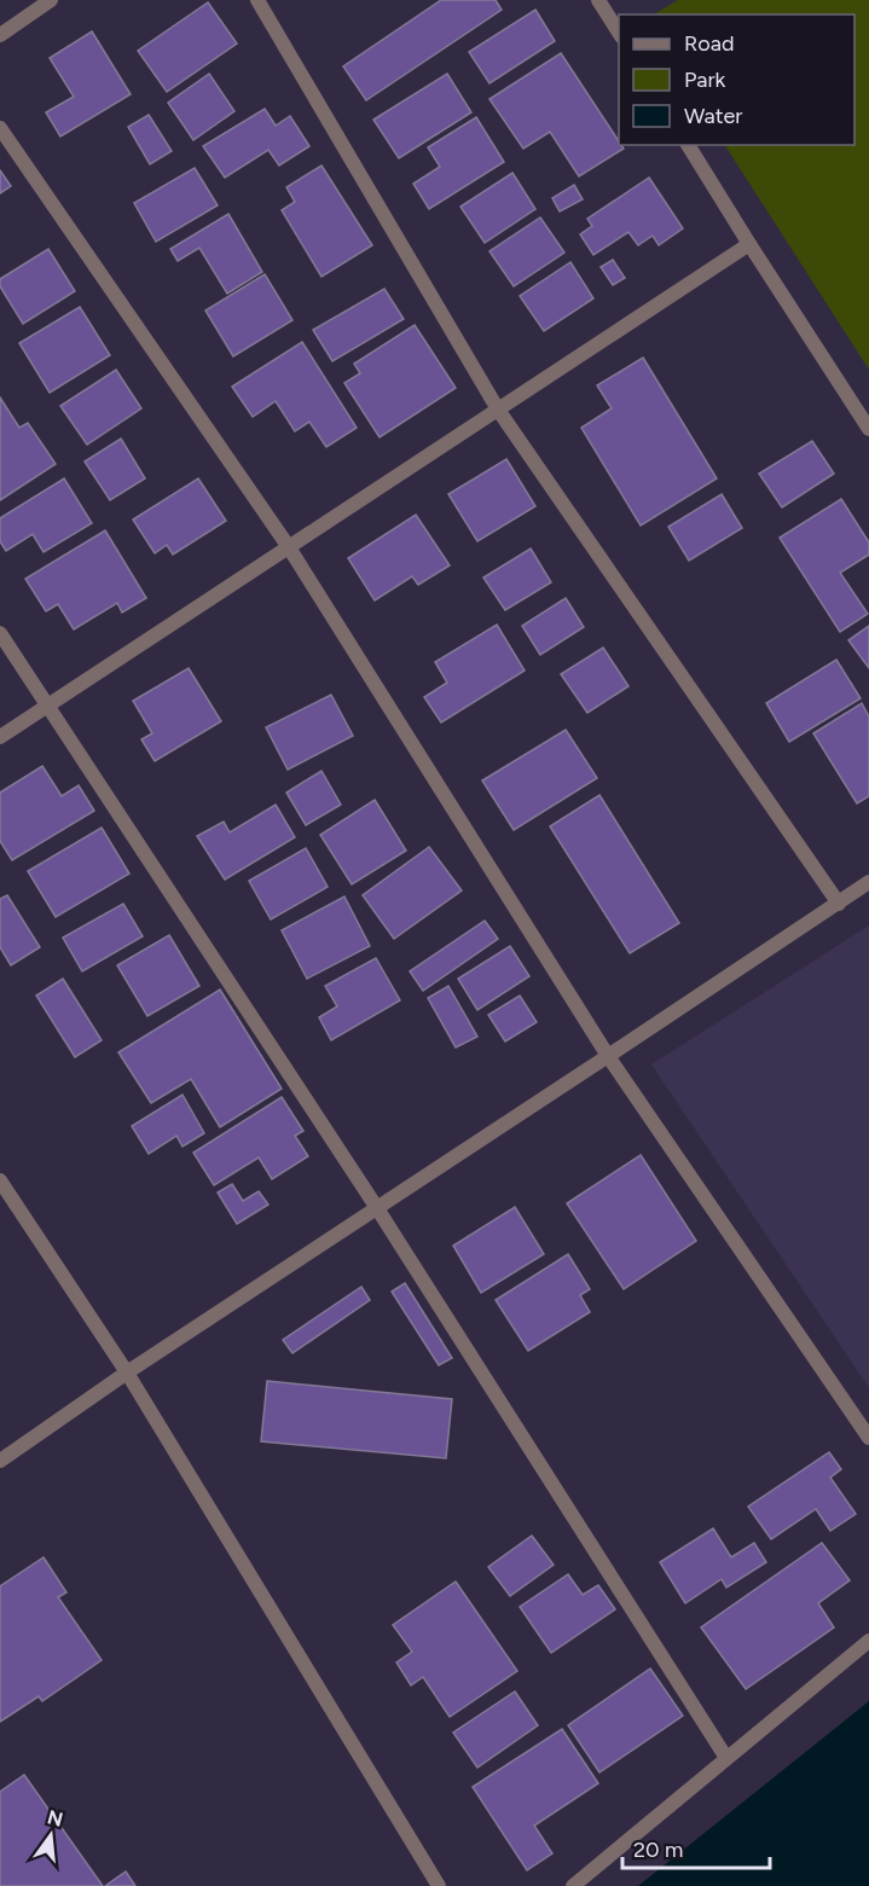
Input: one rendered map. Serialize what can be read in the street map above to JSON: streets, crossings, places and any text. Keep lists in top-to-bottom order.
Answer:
{
  "legend": ["Road", "Park", "Water"],
  "scale_bar": "20 m",
  "north": "top"
}
